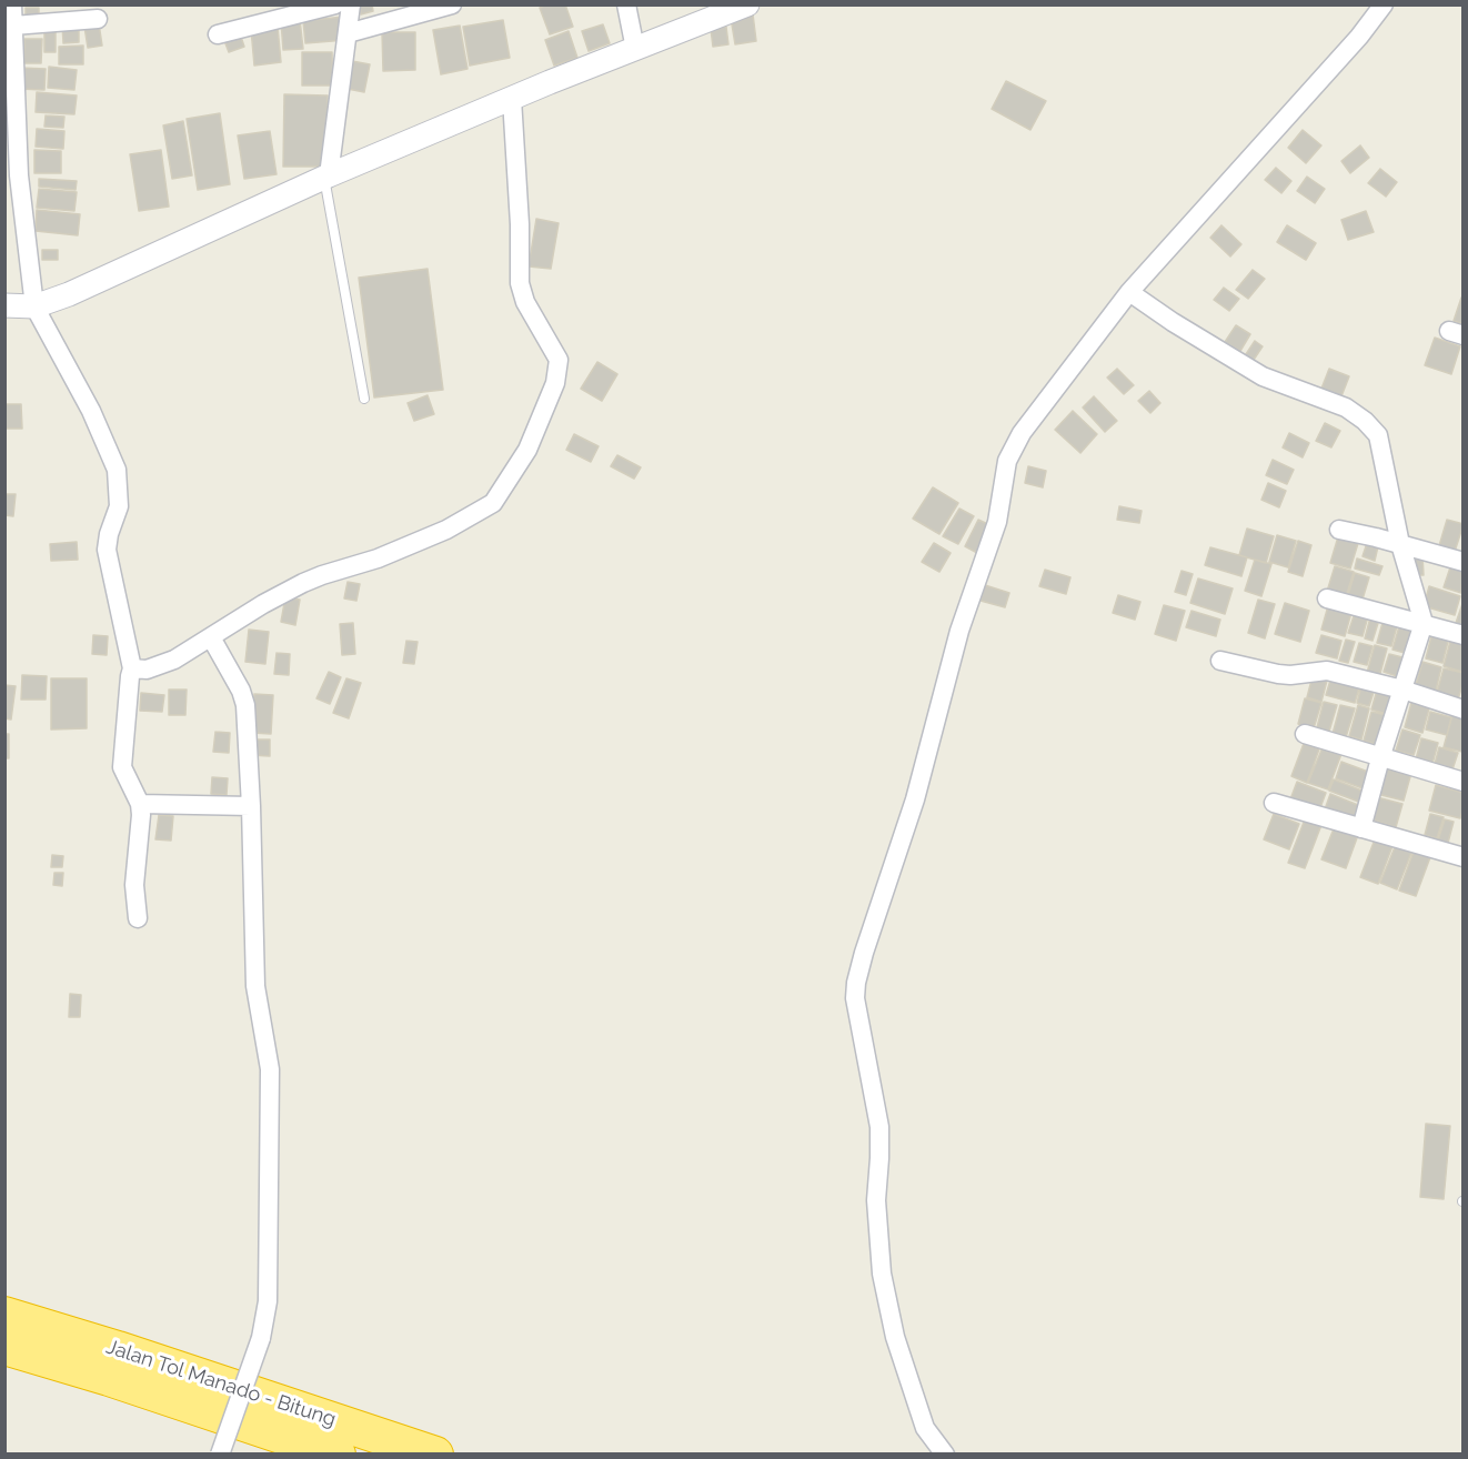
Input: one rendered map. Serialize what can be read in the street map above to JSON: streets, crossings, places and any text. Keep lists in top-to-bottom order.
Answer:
{
  "streets": {
    "highway": ["Jalan Tol Manado - Bitung"]
  }
}
